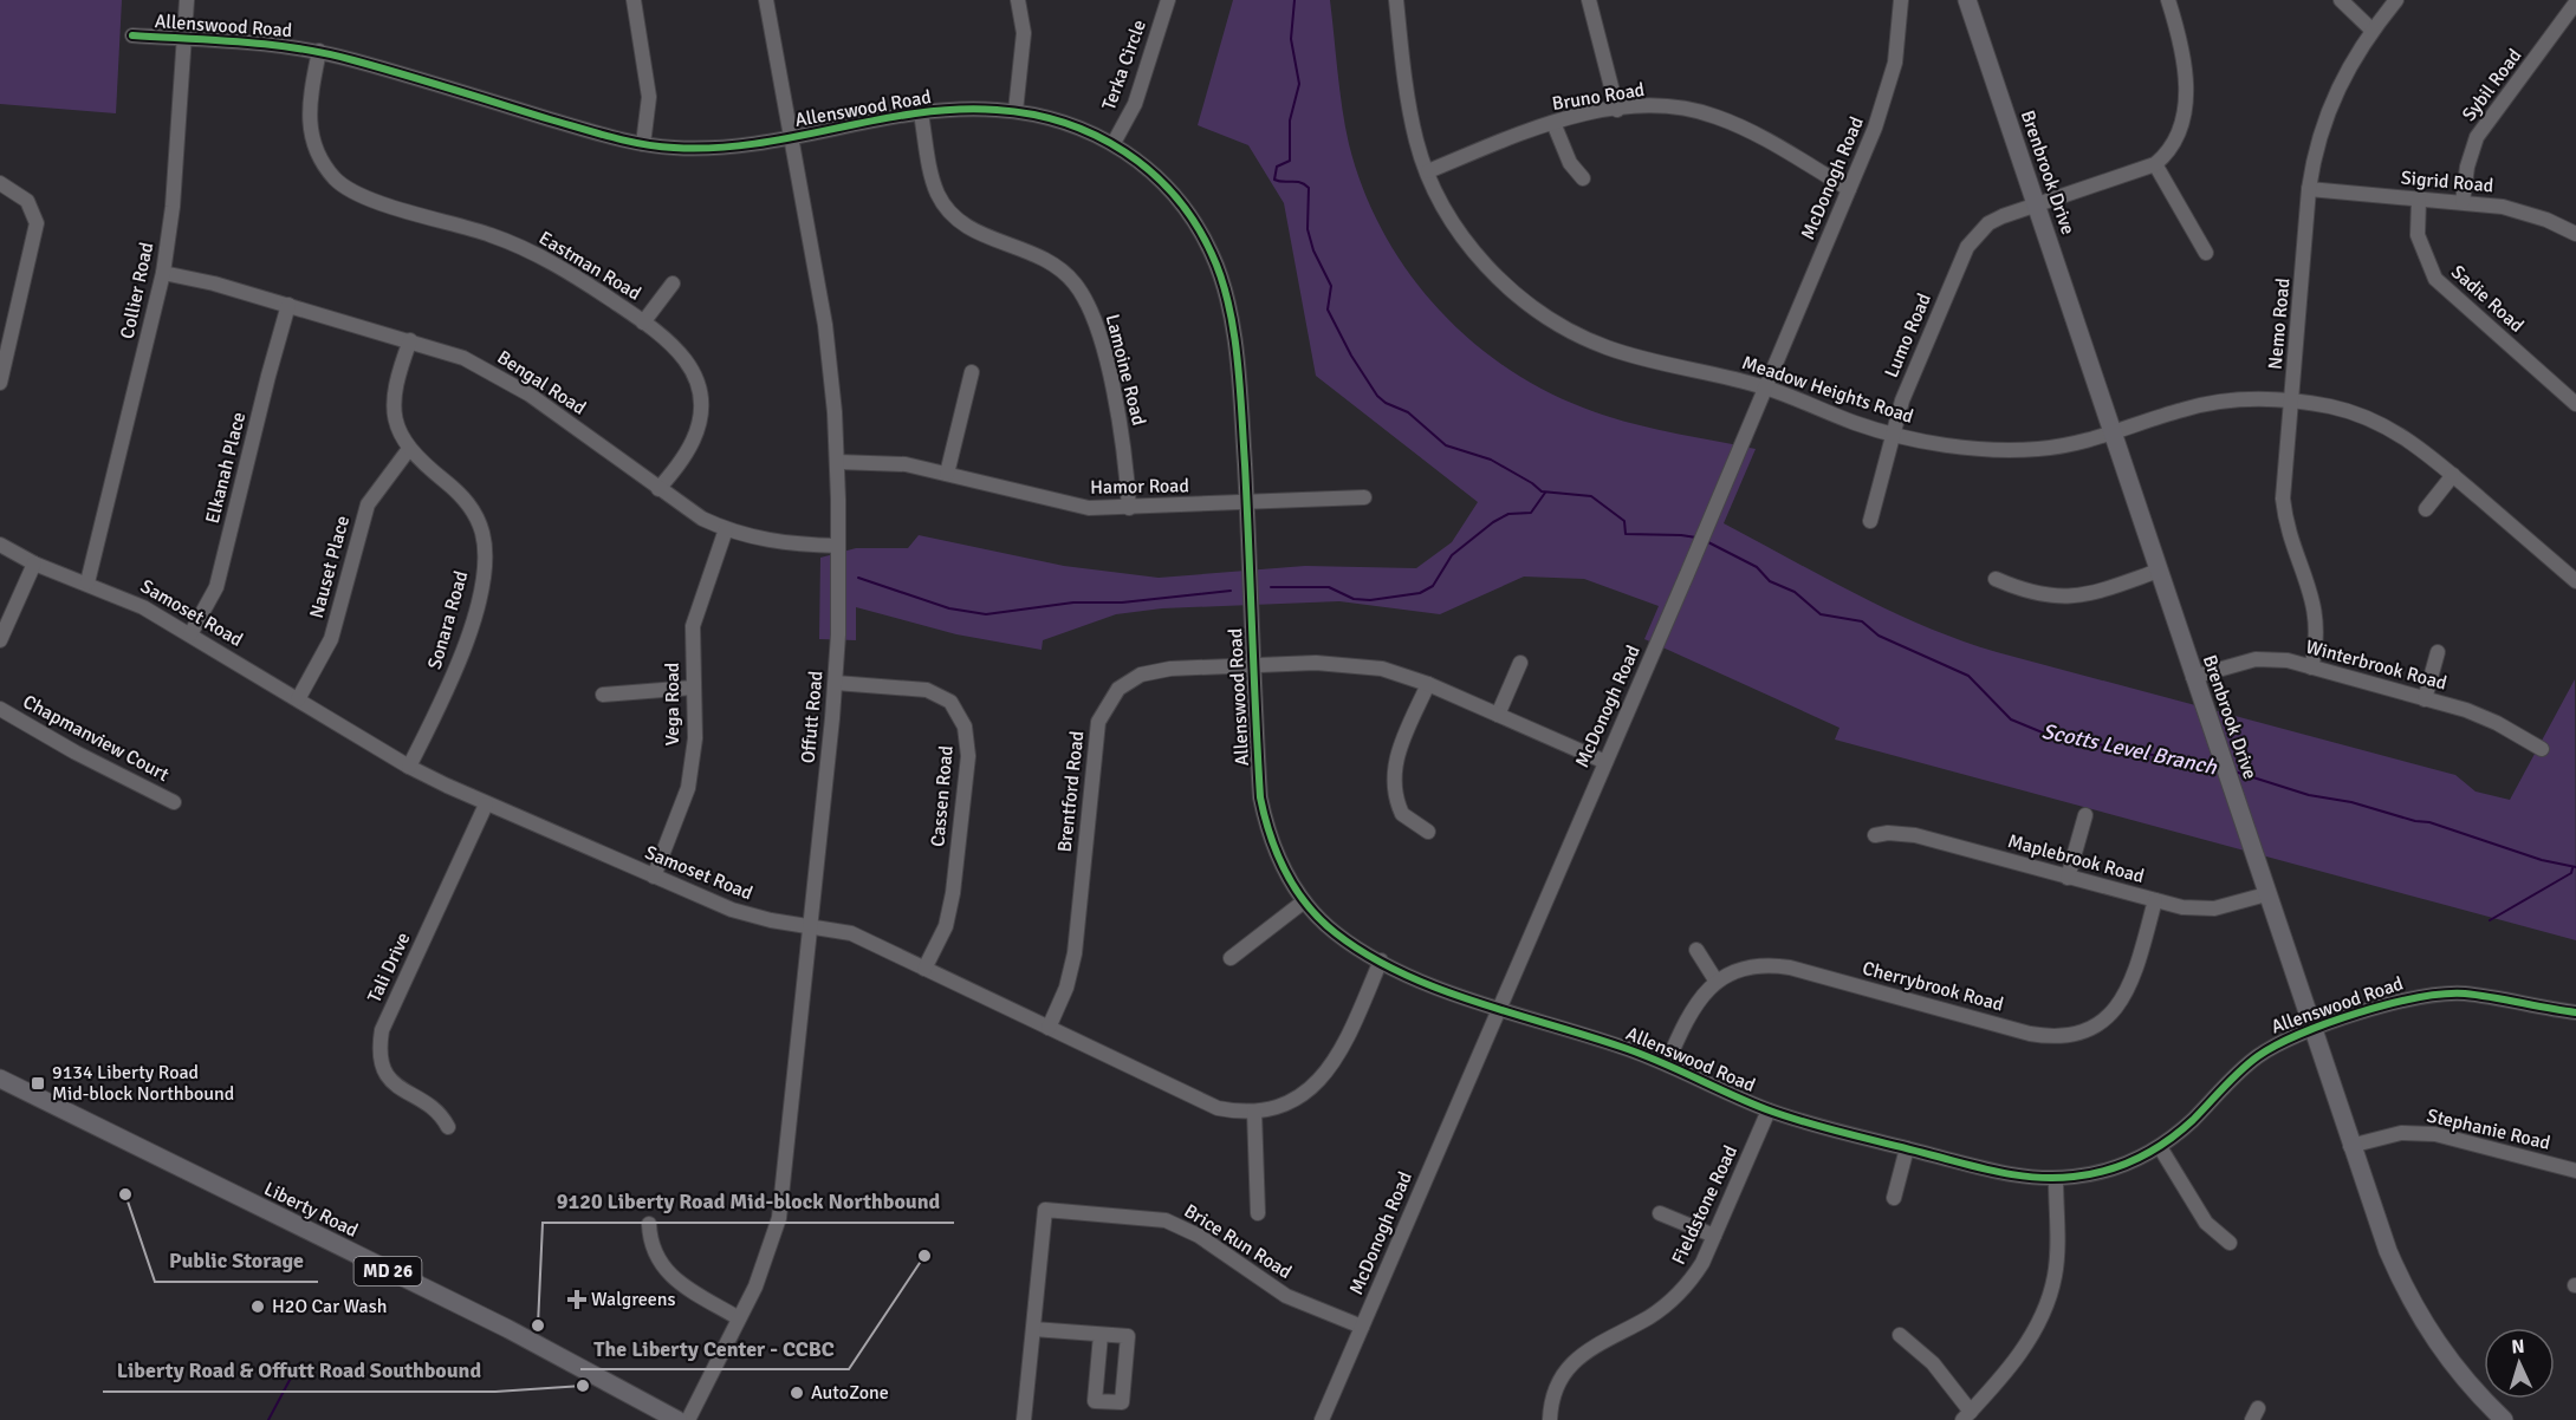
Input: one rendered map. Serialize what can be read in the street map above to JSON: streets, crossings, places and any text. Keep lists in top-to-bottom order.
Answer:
{
  "streets": {
    "main road": ["Brenbrook Drive", "Liberty Road", "MD 26"],
    "street": [
      "Allenswood Road",
      "Terka Circle",
      "Sybil Road",
      "Bruno Road",
      "McDonogh Road",
      "Sigrid Road",
      "Eastman Road",
      "Collier Road",
      "Sadie Road",
      "Nemo Road",
      "Lumo Road",
      "Lamoine Road",
      "Bengal Road",
      "Meadow Heights Road",
      "Elkanah Place",
      "Hamor Road",
      "Nauset Place",
      "Samoset Road",
      "Sonara Road",
      "Winterbrook Road",
      "Vega Road",
      "Offutt Road",
      "Chapmanview Court",
      "Brentford Road",
      "Cassen Road",
      "Maplebrook Road",
      "Tali Drive",
      "Cherrybrook Road",
      "Stephanie Road",
      "Fieldstone Road",
      "Brice Run Road"
    ]
  },
  "crossings": [
    ["Allenswood Road", "Terka Circle"],
    ["Allenswood Road", "Brenbrook Drive"],
    ["Allenswood Road", "McDonogh Road"],
    ["Allenswood Road", "Eastman Road"],
    ["Allenswood Road", "Collier Road"],
    ["Allenswood Road", "Lamoine Road"],
    ["Allenswood Road", "Hamor Road"],
    ["Allenswood Road", "Samoset Road"],
    ["Allenswood Road", "Offutt Road"],
    ["Allenswood Road", "Brentford Road"],
    ["Allenswood Road", "Cherrybrook Road"],
    ["Allenswood Road", "Fieldstone Road"],
    ["Sybil Road", "Sigrid Road"],
    ["Bruno Road", "McDonogh Road"],
    ["Bruno Road", "Meadow Heights Road"],
    ["Brenbrook Drive", "Lumo Road"],
    ["Brenbrook Drive", "Meadow Heights Road"],
    ["Brenbrook Drive", "Winterbrook Road"],
    ["Brenbrook Drive", "Maplebrook Road"],
    ["Brenbrook Drive", "Stephanie Road"],
    ["McDonogh Road", "Meadow Heights Road"],
    ["McDonogh Road", "Brentford Road"],
    ["McDonogh Road", "Brice Run Road"],
    ["Sigrid Road", "Sadie Road"],
    ["Sigrid Road", "Nemo Road"],
    ["Eastman Road", "Bengal Road"],
    ["Collier Road", "Bengal Road"],
    ["Collier Road", "Samoset Road"],
    ["Nemo Road", "Meadow Heights Road"],
    ["Nemo Road", "Winterbrook Road"],
    ["Lumo Road", "Meadow Heights Road"],
    ["Lamoine Road", "Hamor Road"],
    ["Bengal Road", "Elkanah Place"],
    ["Bengal Road", "Sonara Road"],
    ["Bengal Road", "Vega Road"],
    ["Bengal Road", "Offutt Road"],
    ["Elkanah Place", "Samoset Road"],
    ["Hamor Road", "Offutt Road"],
    ["Nauset Place", "Samoset Road"],
    ["Nauset Place", "Sonara Road"],
    ["Samoset Road", "Sonara Road"],
    ["Samoset Road", "Vega Road"],
    ["Samoset Road", "Offutt Road"],
    ["Samoset Road", "Brentford Road"],
    ["Samoset Road", "Cassen Road"],
    ["Samoset Road", "Tali Drive"],
    ["Offutt Road", "Cassen Road"],
    ["Maplebrook Road", "Cherrybrook Road"]
  ],
  "water": ["Scotts Level Branch"],
  "places": {
    "transit": ["9134 Liberty Road Mid-block Northbound"],
    "other": [
      "Public Storage",
      "The Liberty Center - CCBC",
      "H2O Car Wash",
      "9120 Liberty Road Mid-block Northbound",
      "Liberty Road & Offutt Road Southbound",
      "AutoZone"
    ],
    "health": ["Walgreens"]
  },
  "north": "top"
}
